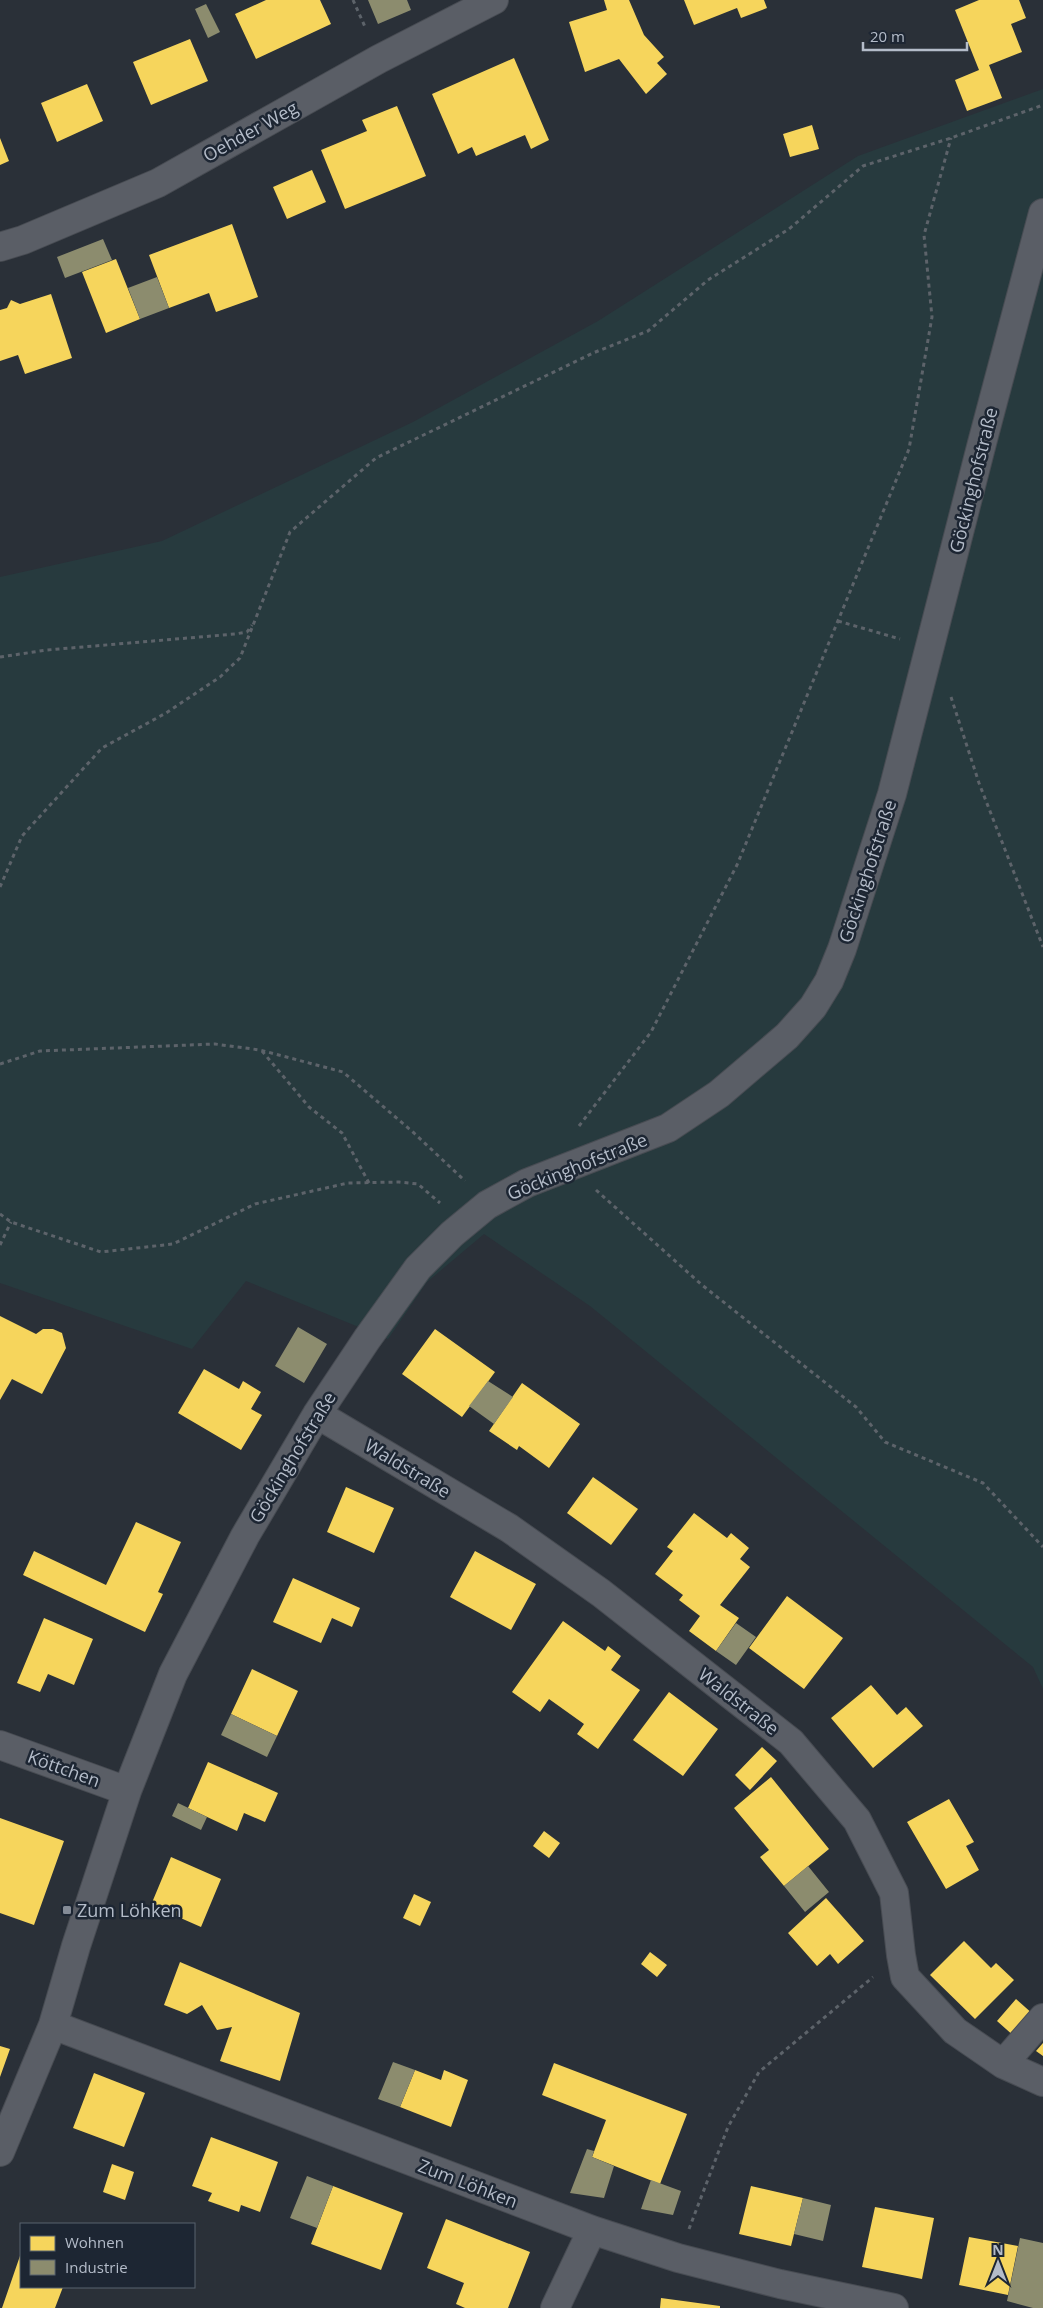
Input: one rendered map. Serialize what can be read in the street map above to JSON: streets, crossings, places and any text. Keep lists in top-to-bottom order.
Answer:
{
  "streets": {
    "street": [
      "Oehder Weg",
      "Göckinghofstraße",
      "Waldstraße",
      "Köttchen",
      "Zum Löhken"
    ]
  },
  "crossings": [
    ["Göckinghofstraße", "Waldstraße"],
    ["Göckinghofstraße", "Köttchen"],
    ["Göckinghofstraße", "Zum Löhken"]
  ],
  "places": {
    "transit": ["Zum Löhken"]
  },
  "legend": ["Wohnen", "Industrie"],
  "scale_bar": "20 m",
  "north": "top"
}
